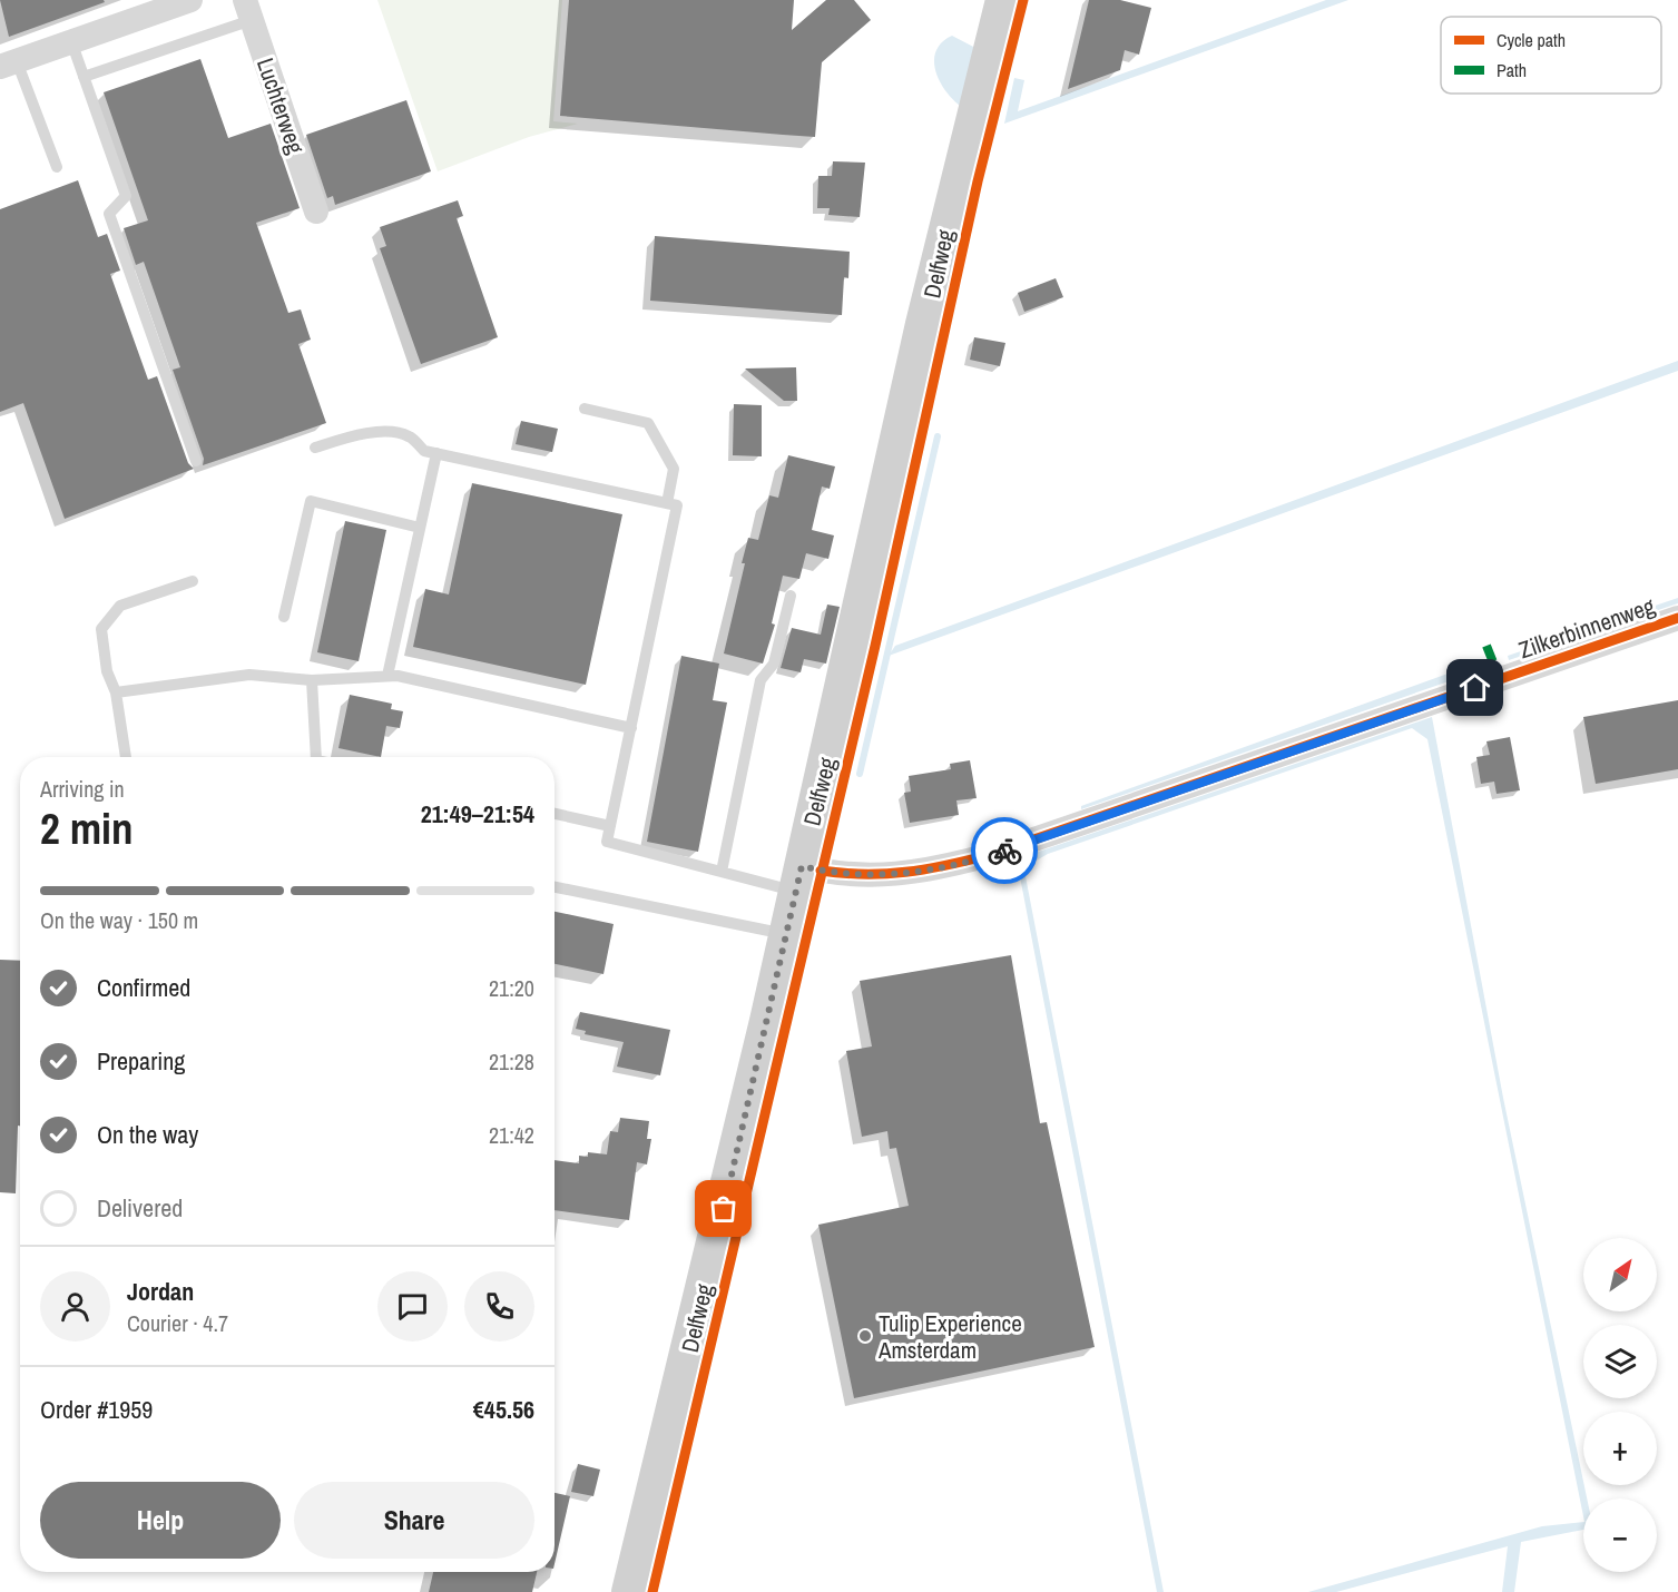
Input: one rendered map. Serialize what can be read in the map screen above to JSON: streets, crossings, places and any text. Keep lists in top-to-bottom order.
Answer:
{
  "streets": {
    "main road": ["Delfweg"],
    "street": ["Luchterweg", "Zilkerbinnenweg"]
  },
  "crossings": [
    ["Delfweg", "Zilkerbinnenweg"]
  ],
  "places": ["Tulip Experience Amsterdam"],
  "legend": ["Cycle path", "Path"],
  "north": "top right",
  "page": {
    "heading": ["2 min", "Arriving in", "21:49–21:54"],
    "panel": [
      "Jordan",
      "Courier · 4.7",
      "Order #1959",
      "€45.56"
    ],
    "bar": "On the way · 150 m",
    "list": [
      ["Confirmed", "21:20"],
      ["Preparing", "21:28"],
      ["On the way", "21:42"],
      "Delivered"
    ],
    "map_buttons": ["+", "−"],
    "buttons": ["Help", "Share"]
  }
}
